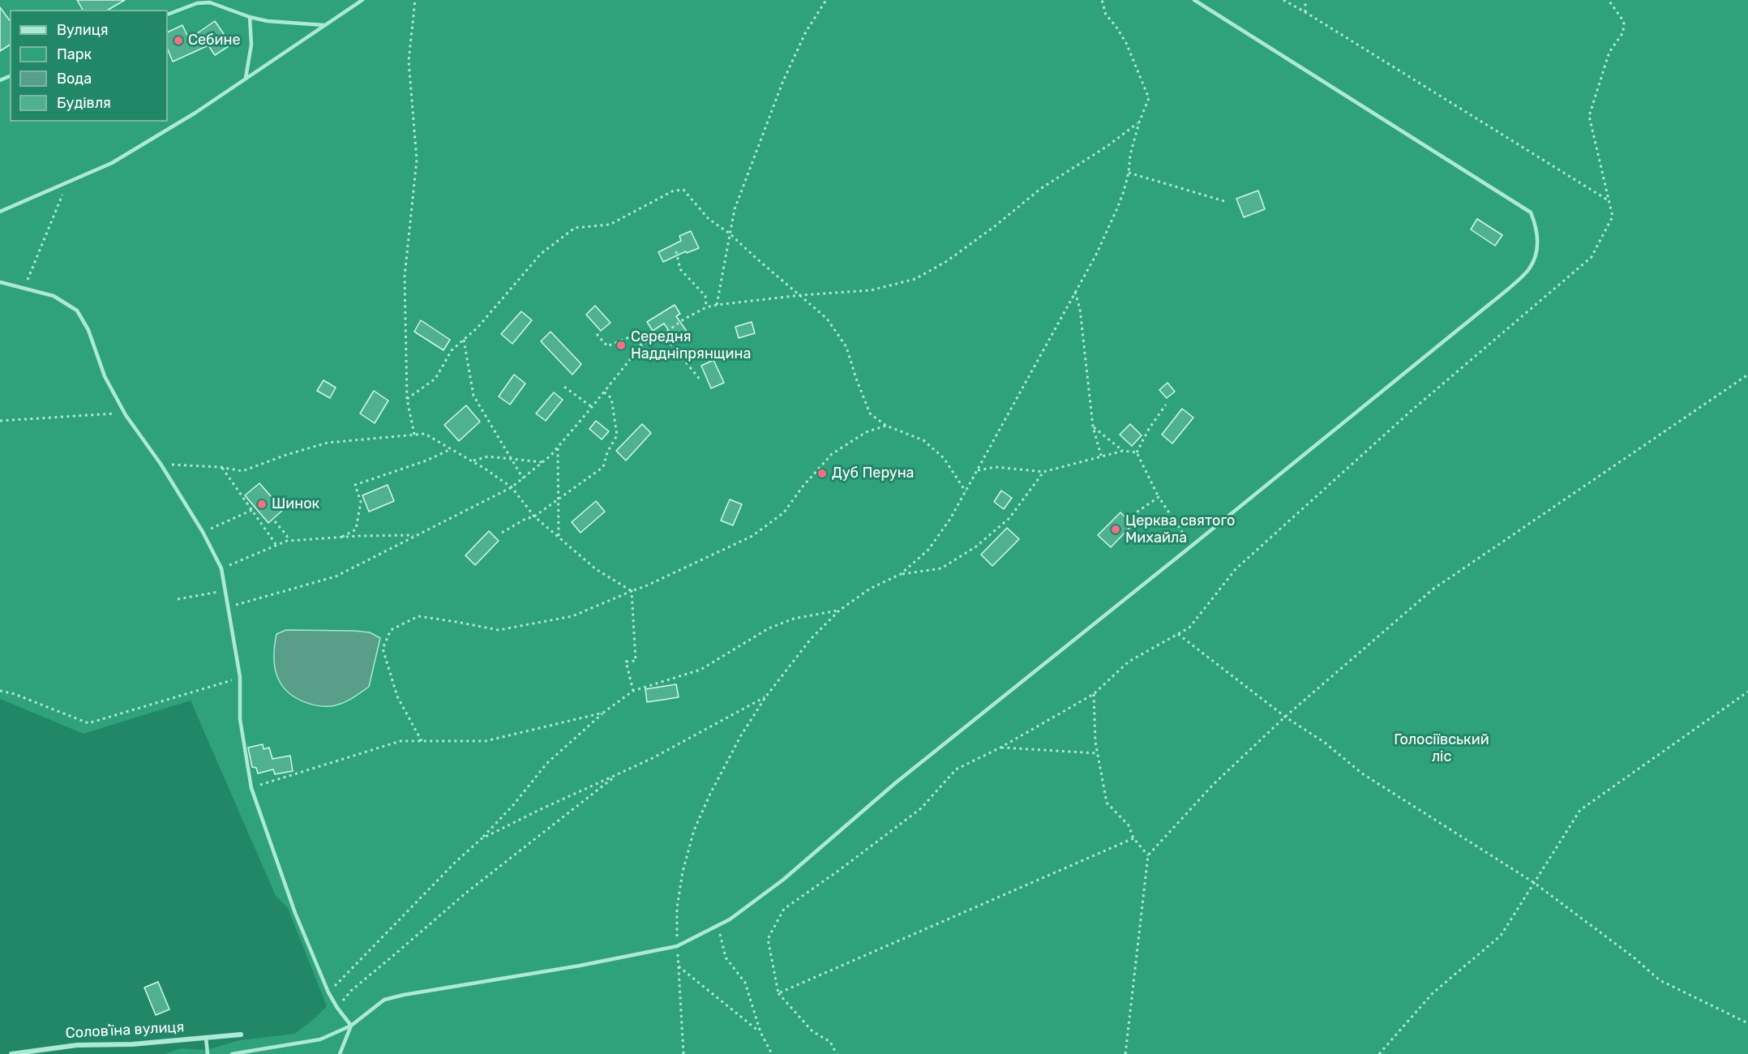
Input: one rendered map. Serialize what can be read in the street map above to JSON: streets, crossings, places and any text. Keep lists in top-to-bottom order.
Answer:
{
  "streets": {
    "street": ["Соловʼїна вулиця"]
  },
  "parks": ["Голосіївський ліс"],
  "places": [
    "Себине",
    "Середня Наддніпрянщина",
    "Дуб Перуна",
    "Шинок",
    "Церква святого Михайла"
  ],
  "legend": [
    "Вулиця",
    "Парк",
    "Вода",
    "Будівля"
  ]
}
